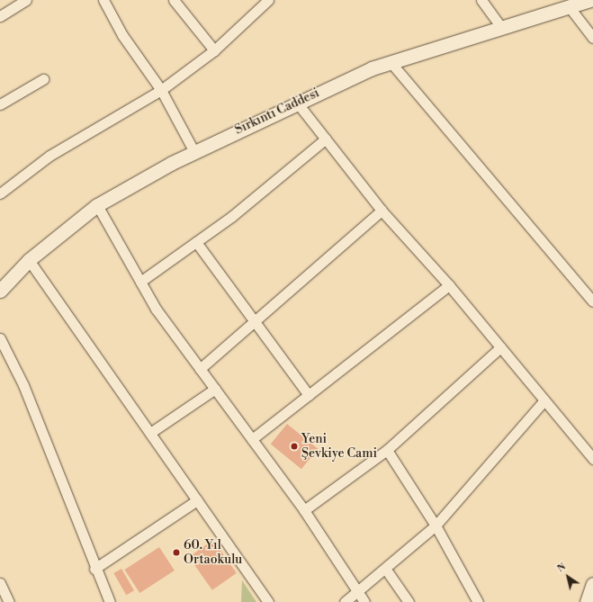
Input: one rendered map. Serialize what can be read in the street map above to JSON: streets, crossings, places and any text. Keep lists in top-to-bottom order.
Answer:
{
  "streets": {
    "street": ["Sırkıntı Caddesi"]
  },
  "places": ["Yeni Şevkiye Cami", "60. Yıl Ortaokulu"],
  "north": "top left"
}
